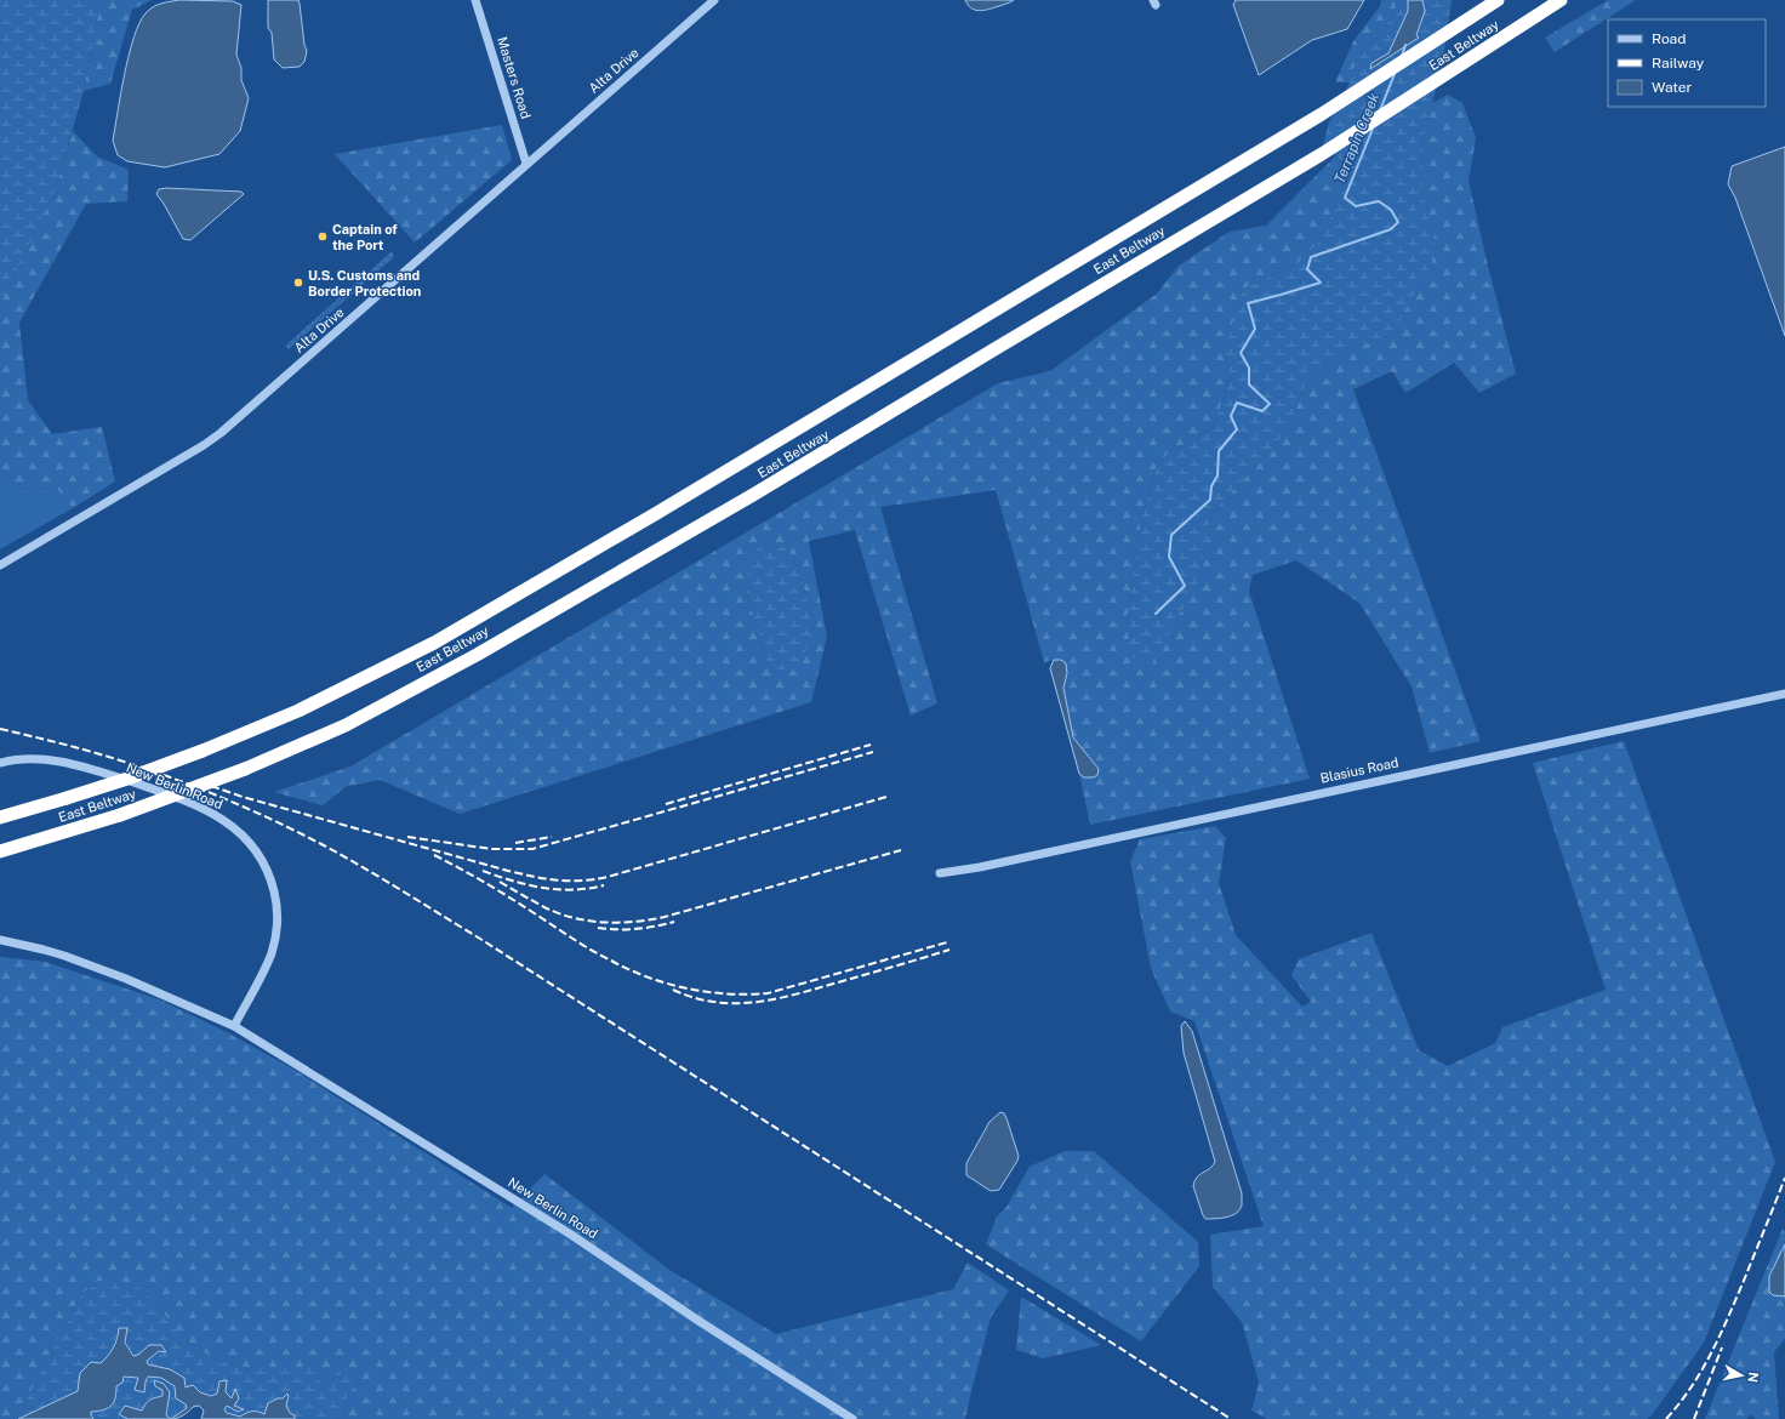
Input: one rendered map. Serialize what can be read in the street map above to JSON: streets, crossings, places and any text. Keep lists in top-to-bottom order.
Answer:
{
  "streets": {
    "highway": ["East Beltway"],
    "street": [
      "Alta Drive",
      "Masters Road",
      "Blasius Road",
      "New Berlin Road"
    ]
  },
  "crossings": [
    ["Alta Drive", "Masters Road"]
  ],
  "water": ["Terrapin Creek"],
  "places": ["Captain of the Port", "U.S. Customs and Border Protection"],
  "legend": ["Road", "Railway", "Water"],
  "north": "right"
}
